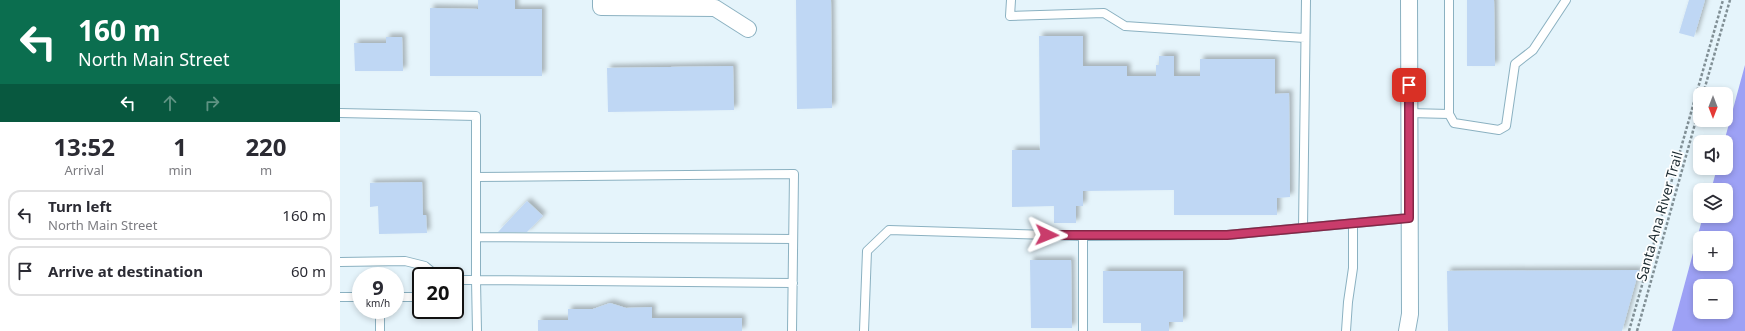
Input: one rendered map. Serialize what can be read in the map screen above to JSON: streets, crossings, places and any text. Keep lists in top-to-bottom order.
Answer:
{
  "streets": {
    "path": ["Santa Ana River Trail"]
  },
  "north": "bottom",
  "page": {
    "turn": ["160 m", "North Main Street"],
    "map_buttons": ["+", "−"],
    "eta": [
      "13:52",
      "Arrival",
      "1",
      "min",
      "220",
      "m"
    ],
    "list": [
      {
        "name": "Turn left",
        "note": "North Main Street",
        "value": "160 m"
      },
      {
        "name": "Arrive at destination",
        "value": "60 m"
      }
    ],
    "speed": "9 km/h",
    "limit": "20"
  }
}
